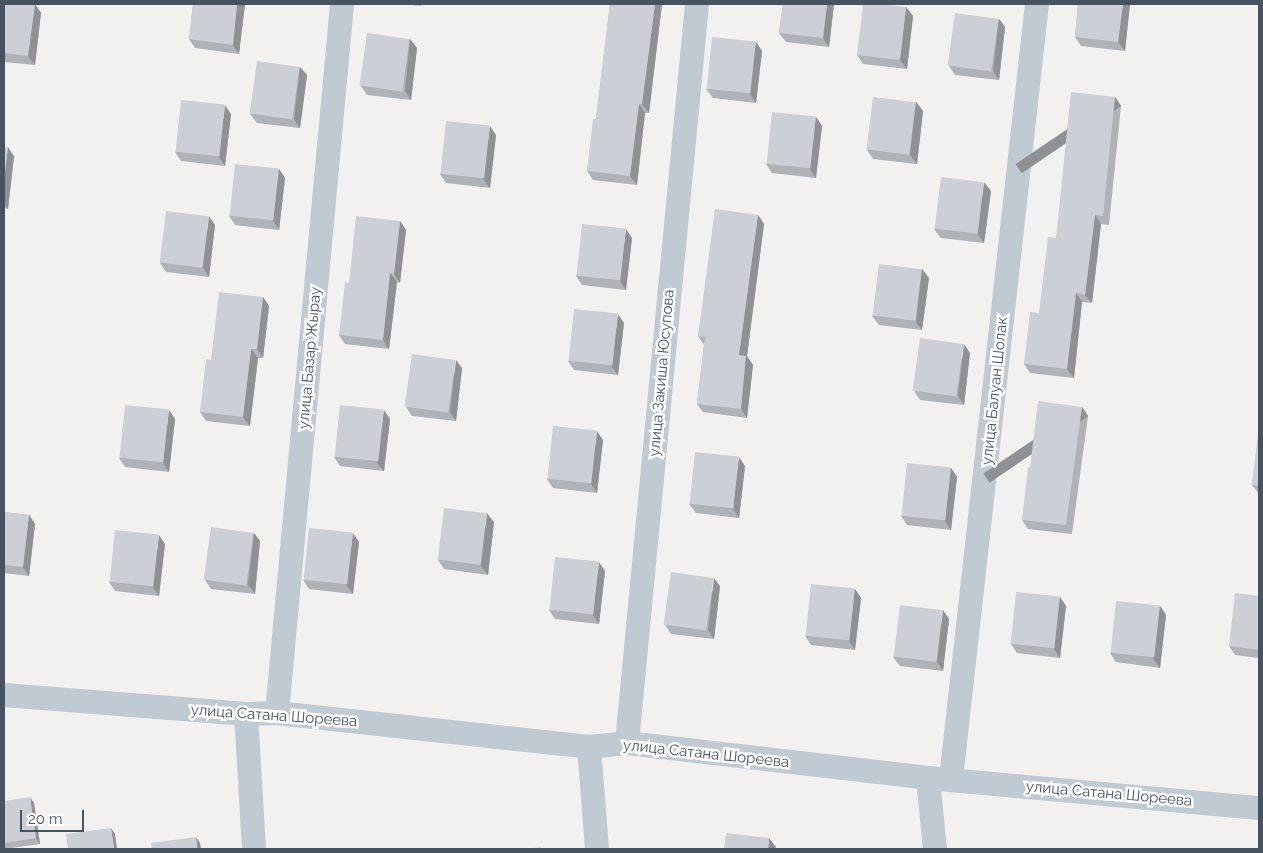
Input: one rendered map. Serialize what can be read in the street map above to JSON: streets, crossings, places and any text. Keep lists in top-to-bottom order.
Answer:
{
  "streets": {
    "street": [
      "улица Базар Жырау",
      "улица Закиша Юсупова",
      "улица Балуан Шолак",
      "улица Сатана Шореева"
    ]
  },
  "crossings": [
    ["улица Базар Жырау", "улица Сатана Шореева"],
    ["улица Закиша Юсупова", "улица Сатана Шореева"],
    ["улица Балуан Шолак", "улица Сатана Шореева"]
  ],
  "scale_bar": "20 m"
}
